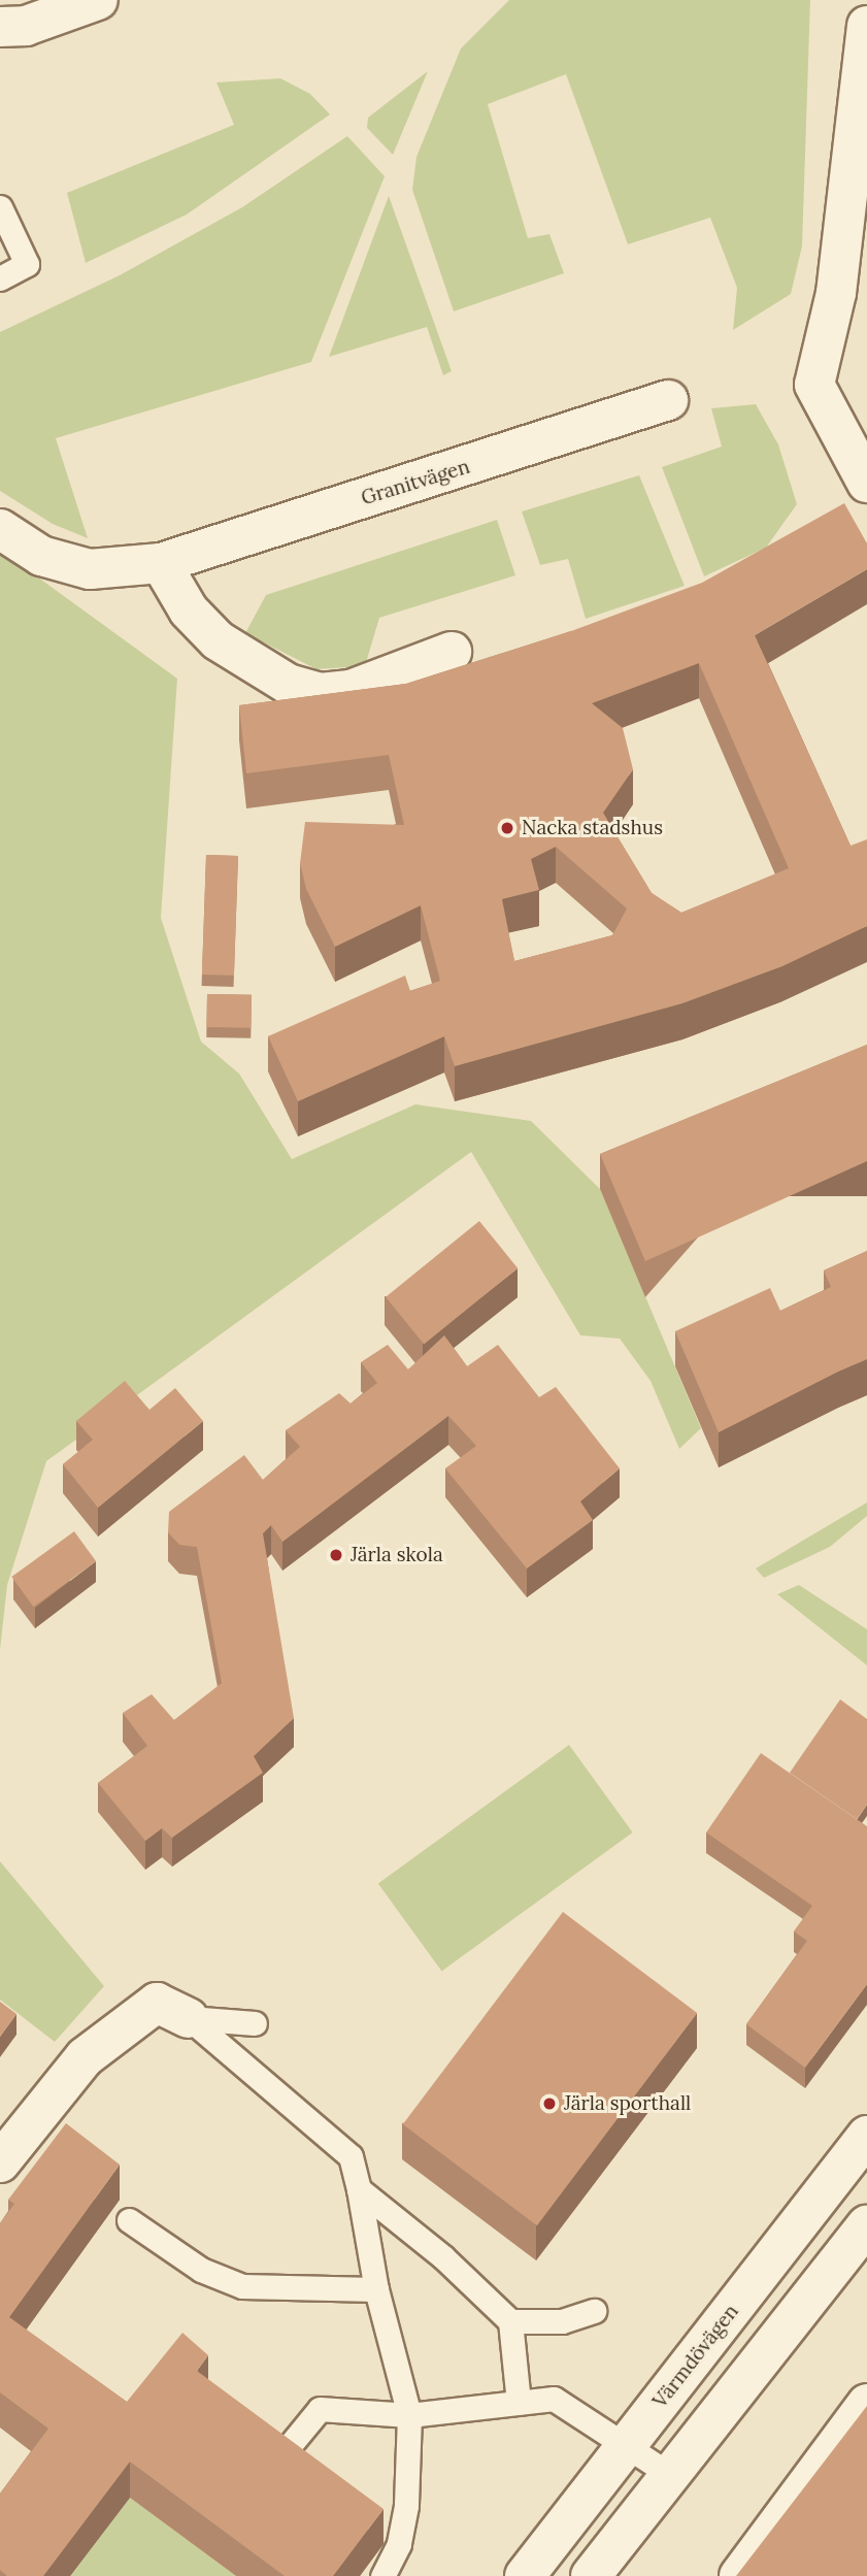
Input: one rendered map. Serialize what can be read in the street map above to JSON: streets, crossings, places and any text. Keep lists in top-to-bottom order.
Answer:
{
  "streets": {
    "street": ["Granitvägen", "Värmdövägen"]
  },
  "places": ["Nacka stadshus", "Järla skola", "Järla sporthall"]
}
